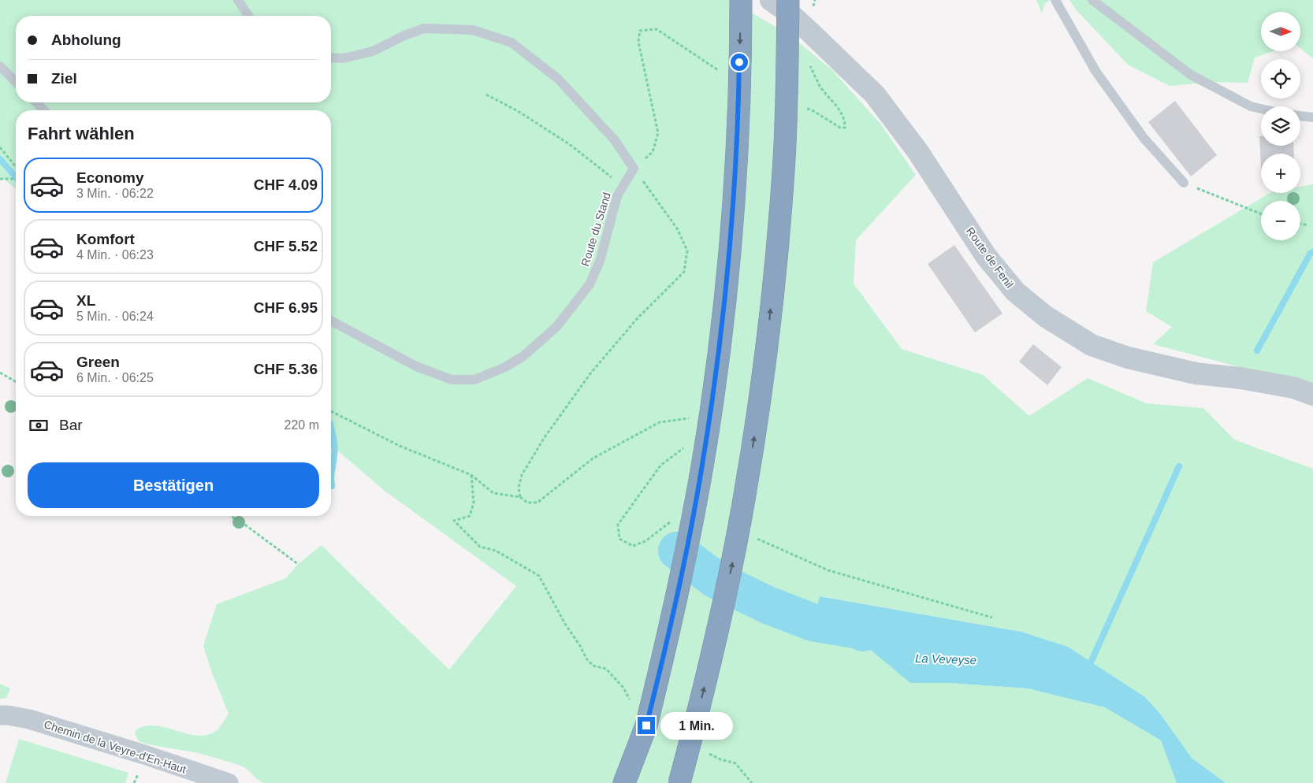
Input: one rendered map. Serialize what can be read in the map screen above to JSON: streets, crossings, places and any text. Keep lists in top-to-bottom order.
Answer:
{
  "streets": {
    "street": ["Route de Fenil", "Chemin de la Veyre-d'En-Haut"],
    "lane": ["Route du Stand"]
  },
  "water": ["La Veveyse"],
  "north": "right",
  "page": {
    "map_buttons": ["+", "−"],
    "banner": ["Abholung", "Ziel"],
    "heading": "Fahrt wählen",
    "list": [
      {
        "name": "Economy",
        "note": "3 Min. · 06:22",
        "value": "CHF 4.09"
      },
      {
        "name": "Komfort",
        "note": "4 Min. · 06:23",
        "value": "CHF 5.52"
      },
      {
        "name": "XL",
        "note": "5 Min. · 06:24",
        "value": "CHF 6.95"
      },
      {
        "name": "Green",
        "note": "6 Min. · 06:25",
        "value": "CHF 5.36"
      }
    ],
    "pay": ["Bar", "220 m"],
    "buttons": "Bestätigen",
    "bubble": "1 Min."
  }
}
